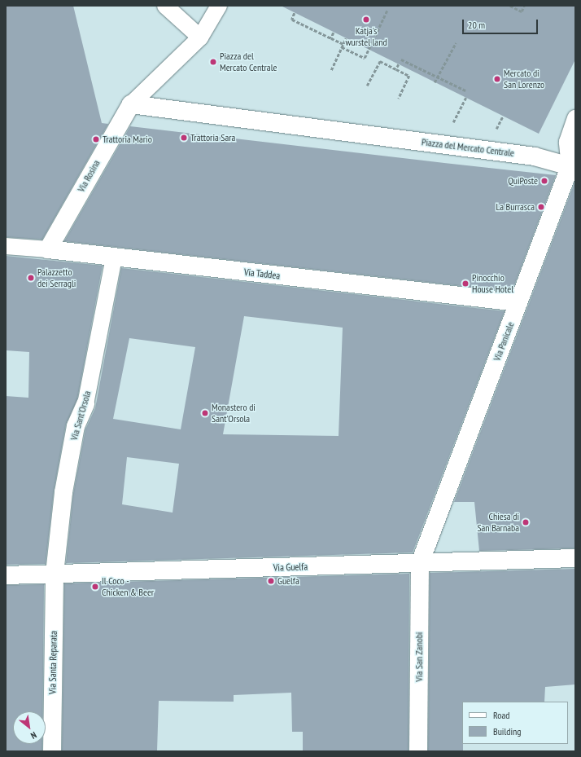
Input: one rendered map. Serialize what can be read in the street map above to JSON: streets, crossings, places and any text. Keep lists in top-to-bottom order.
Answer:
{
  "streets": {
    "street": [
      "Piazza del Mercato Centrale",
      "Via Rosina",
      "Via Taddea",
      "Via Panicale",
      "Via Sant'Orsola",
      "Via Guelfa",
      "Via San Zanobi",
      "Via Santa Reparata"
    ]
  },
  "crossings": [
    ["Piazza del Mercato Centrale", "Via Rosina"],
    ["Piazza del Mercato Centrale", "Via Panicale"],
    ["Via Rosina", "Via Taddea"],
    ["Via Taddea", "Via Panicale"],
    ["Via Taddea", "Via Sant'Orsola"],
    ["Via Panicale", "Via Guelfa"],
    ["Via Panicale", "Via San Zanobi"],
    ["Via Sant'Orsola", "Via Guelfa"],
    ["Via Sant'Orsola", "Via Santa Reparata"],
    ["Via Guelfa", "Via San Zanobi"],
    ["Via Guelfa", "Via Santa Reparata"]
  ],
  "places": [
    "Katja's wurstel land",
    "Piazza del Mercato Centrale",
    "Mercato di San Lorenzo",
    "Trattoria Sara",
    "Trattoria Mario",
    "QuiPoste",
    "La Burrasca",
    "Palazzetto dei Serragli",
    "Pinocchio House Hotel",
    "Monastero di Sant'Orsola",
    "Chiesa di San Barnaba",
    "Guelfa",
    "Il Coco - Chicken & Beer"
  ],
  "legend": ["Road", "Building"],
  "scale_bar": "20 m",
  "north": "bottom right"
}
